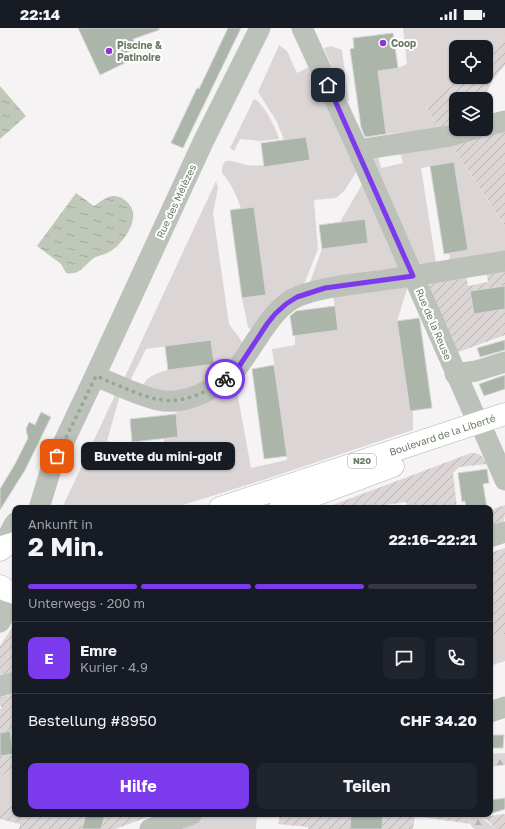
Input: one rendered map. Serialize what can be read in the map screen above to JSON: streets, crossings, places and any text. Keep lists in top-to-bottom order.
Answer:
{
  "streets": {
    "main road": ["Boulevard de la Liberté", "N20"],
    "street": ["Rue des Mélèzes", "Rue de la Reuse"]
  },
  "crossings": [
    ["Rue de la Reuse", "Boulevard de la Liberté"]
  ],
  "places": ["Coop", "Piscine & Patinoire", "Buvette du mini-golf"],
  "page": {
    "status": "22:14",
    "bubble": "Buvette du mini-golf",
    "heading": ["2 Min.", "Ankunft in", "22:16–22:21"],
    "panel": [
      "Emre",
      "Kurier · 4.9",
      "Bestellung #8950",
      "CHF 34.20"
    ],
    "bar": "Unterwegs · 200 m",
    "round": "E",
    "buttons": ["Hilfe", "Teilen"]
  }
}
